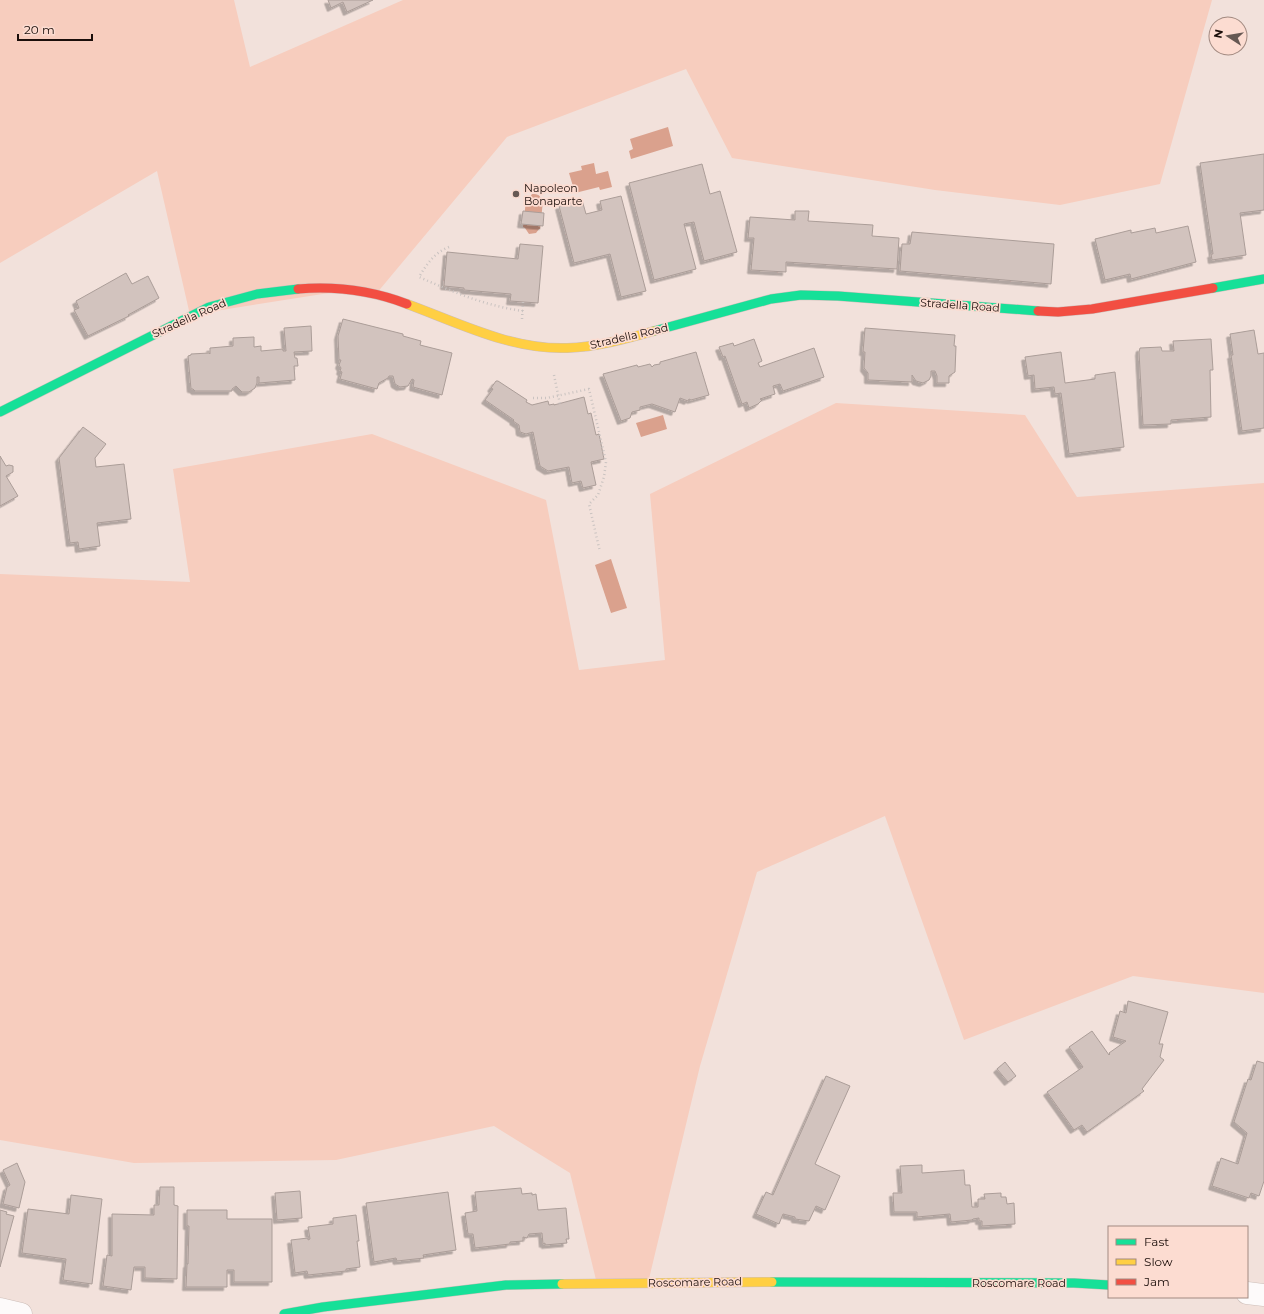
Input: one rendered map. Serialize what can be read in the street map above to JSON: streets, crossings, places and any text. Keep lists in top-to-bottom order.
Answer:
{
  "streets": {
    "street": ["Stradella Road", "Roscomare Road"]
  },
  "places": ["Napoleon Bonaparte"],
  "legend": ["Fast", "Slow", "Jam"],
  "scale_bar": "20 m",
  "north": "left"
}
